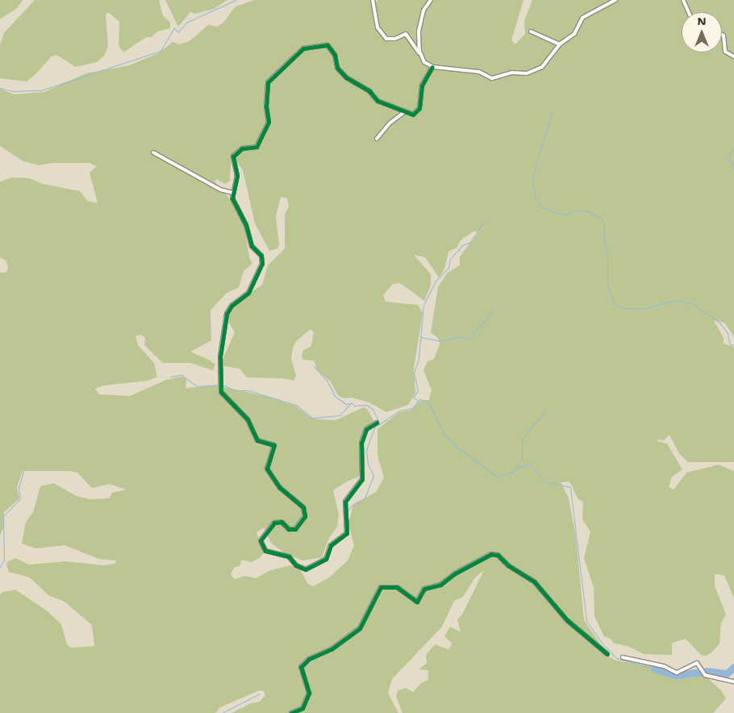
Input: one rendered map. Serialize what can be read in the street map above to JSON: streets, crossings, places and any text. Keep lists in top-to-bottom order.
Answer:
{
  "north": "top"
}
